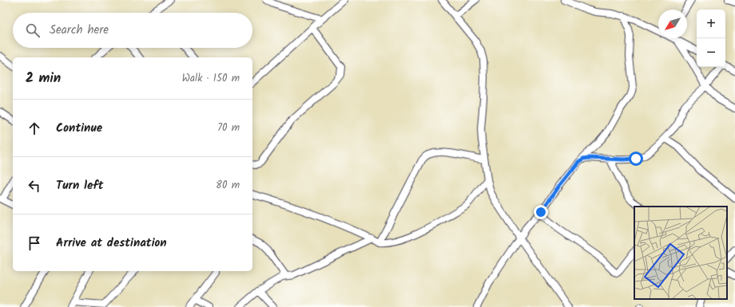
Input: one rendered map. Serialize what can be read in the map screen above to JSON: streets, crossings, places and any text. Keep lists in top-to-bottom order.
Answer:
{
  "north": "bottom left",
  "page": {
    "map_buttons": ["+", "−"],
    "search": "Search here",
    "heading": ["2 min", "Walk · 150 m"],
    "list": [
      ["Continue", "70 m"],
      ["Turn left", "80 m"],
      "Arrive at destination"
    ]
  }
}
